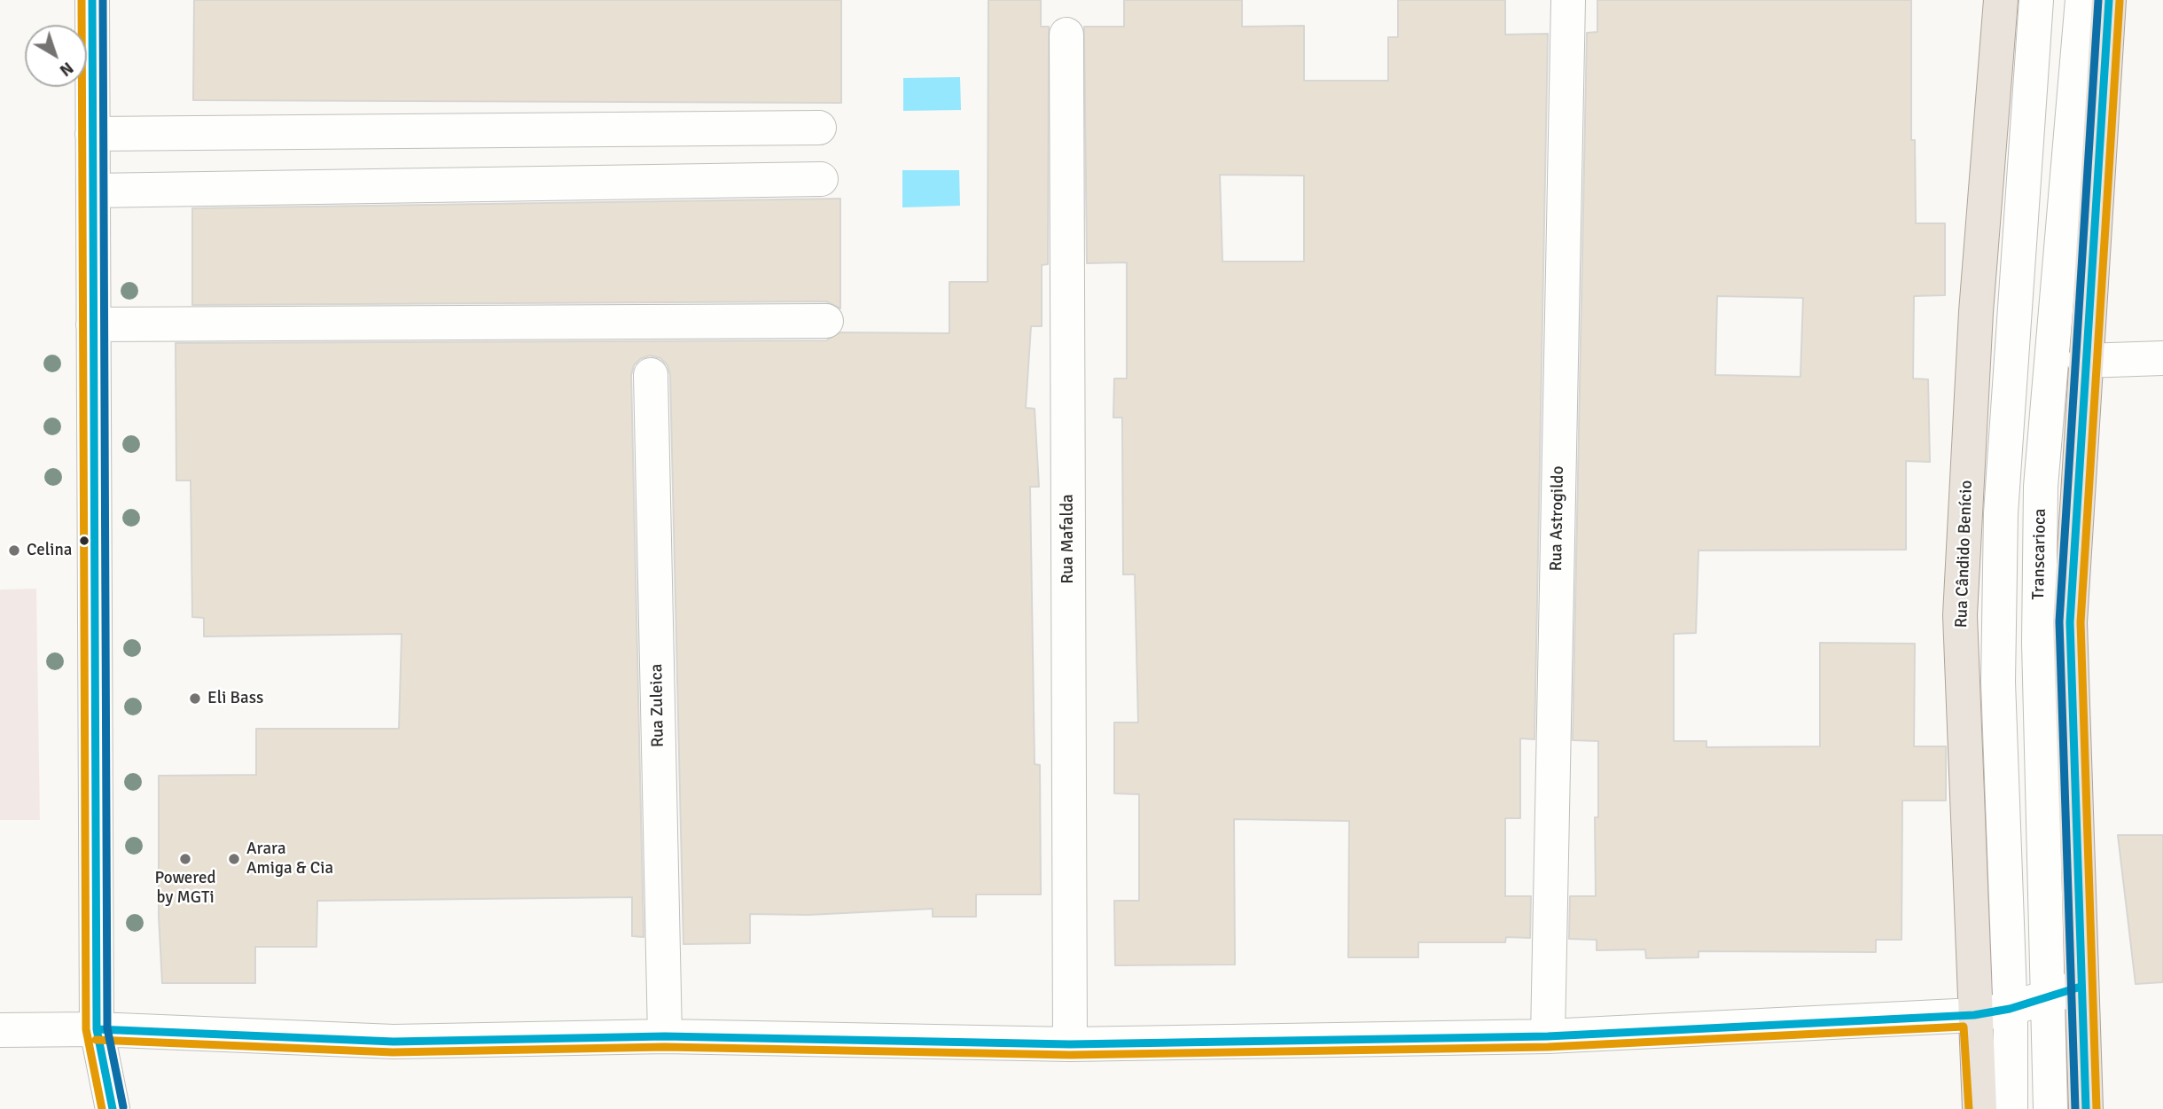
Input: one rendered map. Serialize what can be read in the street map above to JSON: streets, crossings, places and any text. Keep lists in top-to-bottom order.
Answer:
{
  "streets": {
    "main road": ["Rua Cândido Benício"],
    "street": [
      "Rua Astrogildo",
      "Rua Mafalda",
      "Transcarioca",
      "Rua Zuleica"
    ]
  },
  "places": [
    "Celina",
    "Eli Bass",
    "Powered by MGTi",
    "Arara Amiga & Cia"
  ],
  "north": "bottom right"
}
